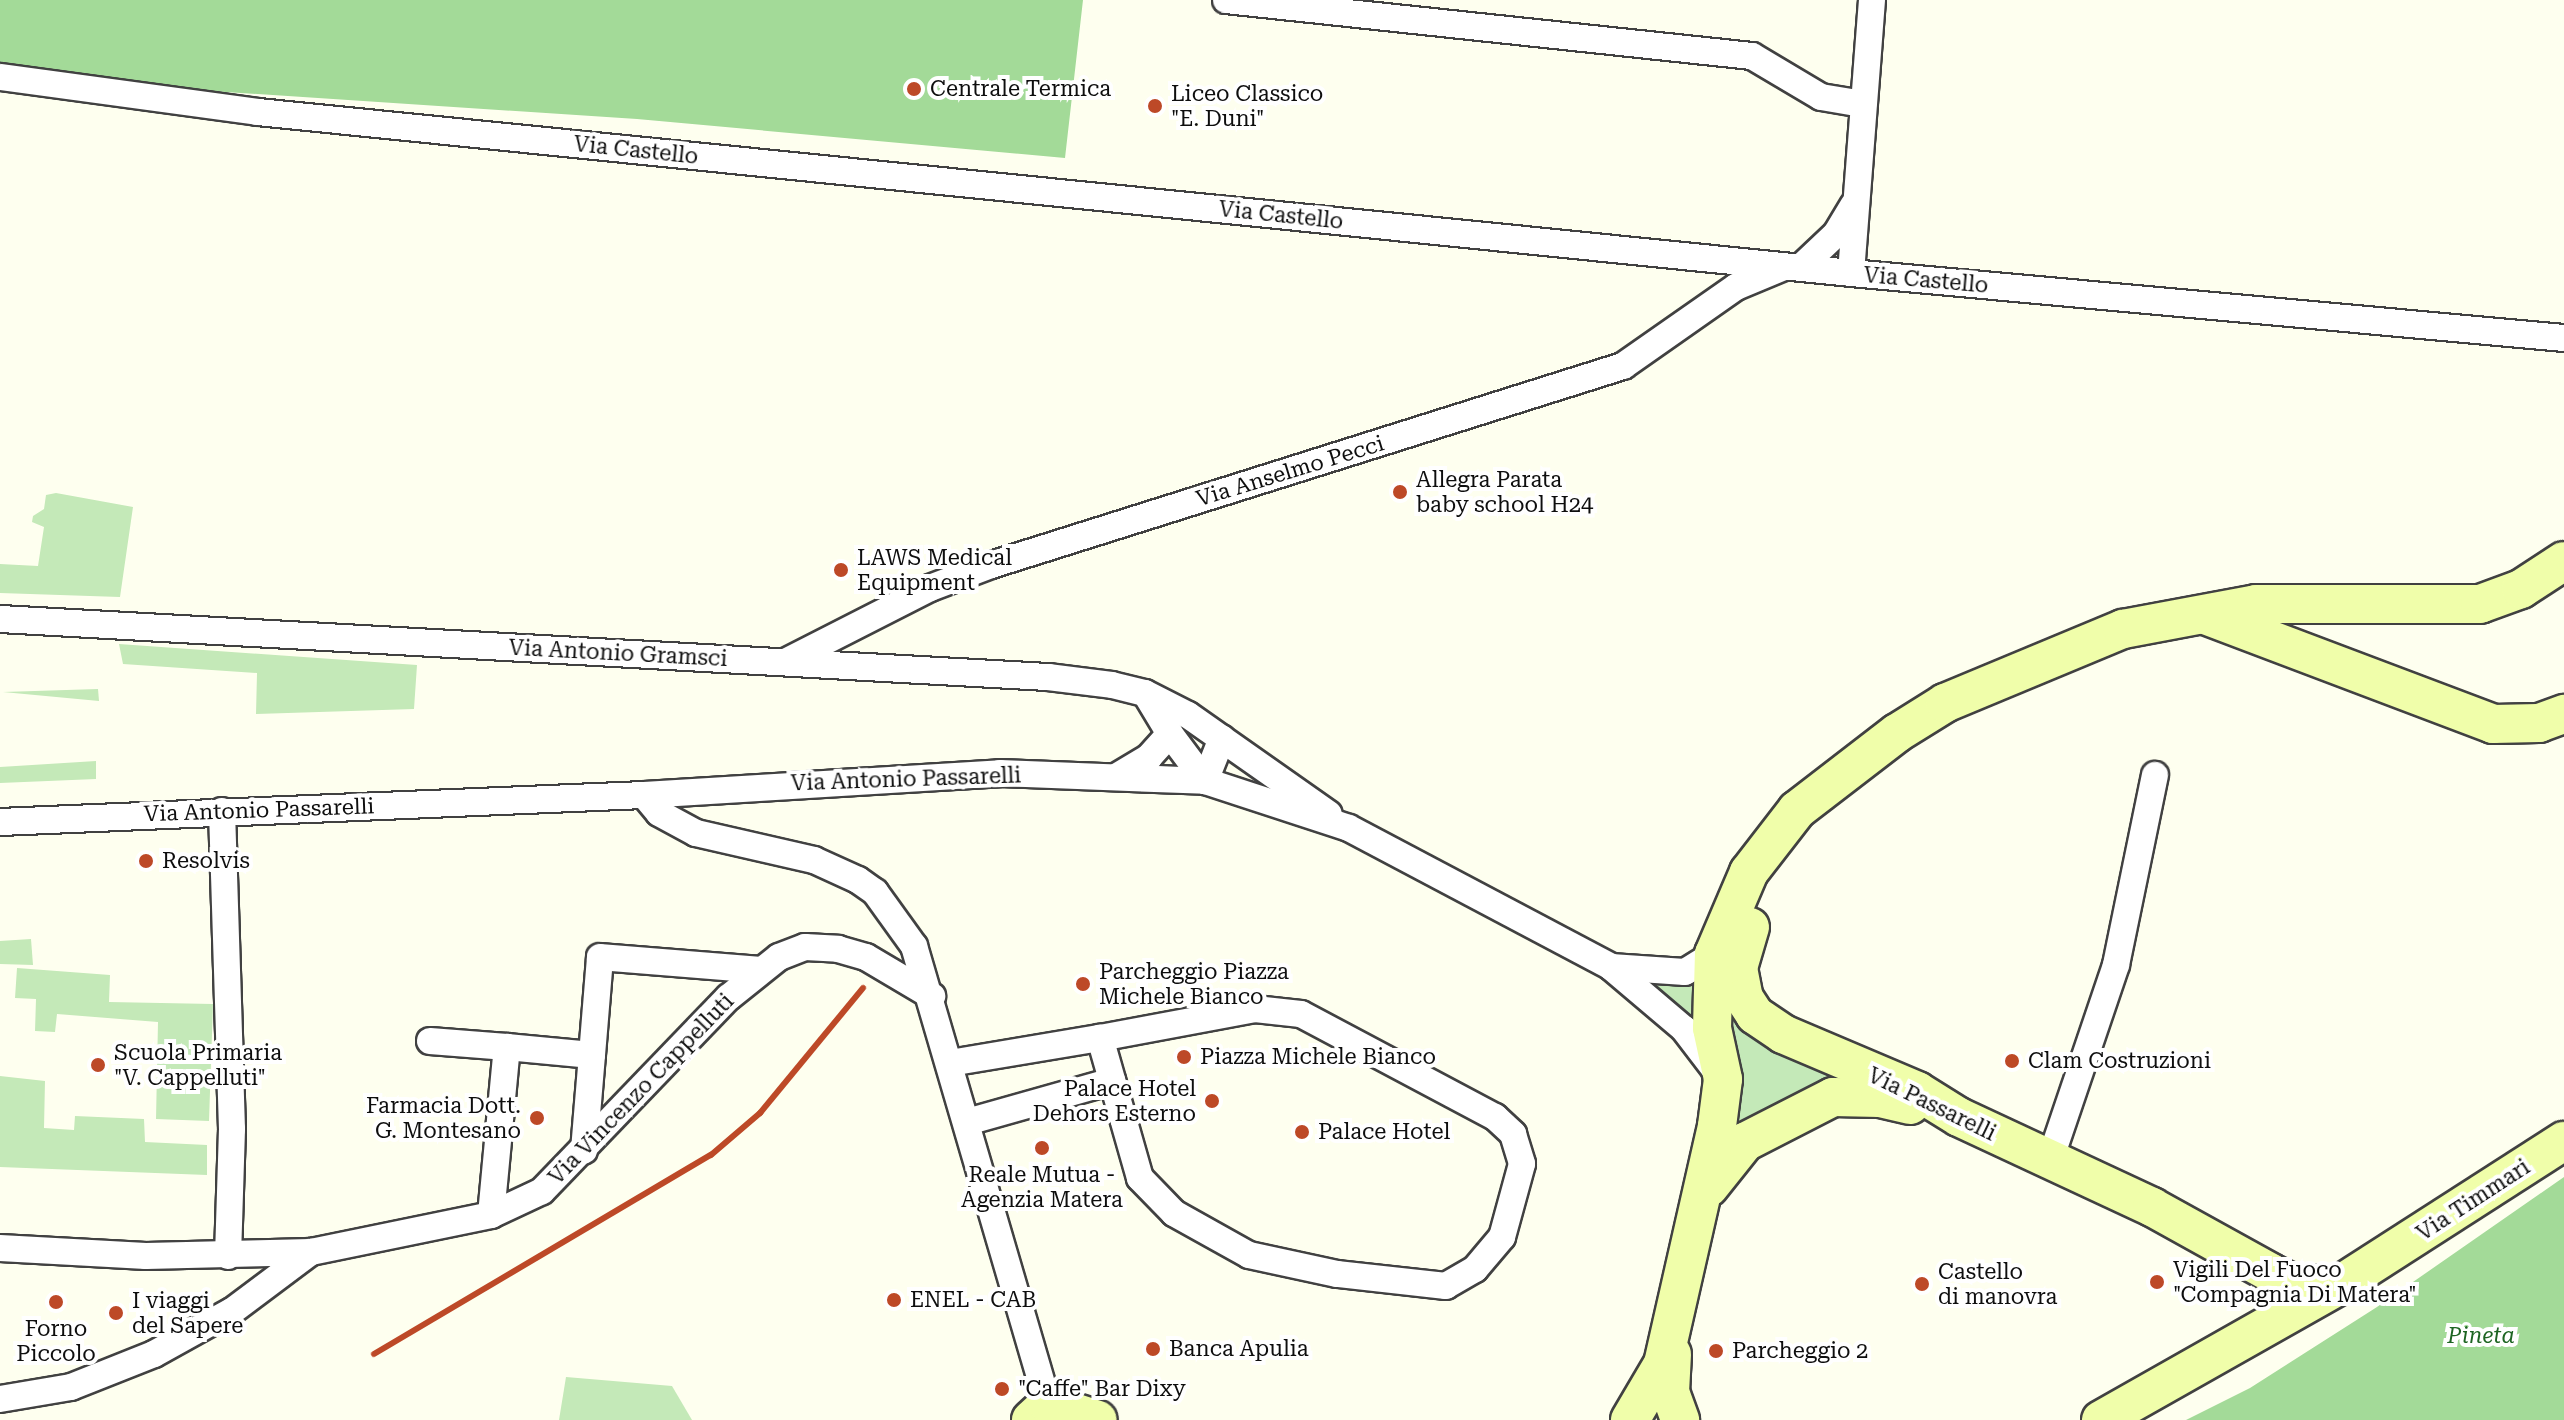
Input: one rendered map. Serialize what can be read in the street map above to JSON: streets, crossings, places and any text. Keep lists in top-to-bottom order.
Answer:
{
  "streets": {
    "main road": ["Via Passarelli", "Via Timmari"],
    "street": [
      "Via Castello",
      "Via Anselmo Pecci",
      "Via Antonio Gramsci",
      "Via Antonio Passarelli",
      "Via Vincenzo Cappelluti"
    ]
  },
  "crossings": [
    ["Via Castello", "Via Anselmo Pecci"],
    ["Via Anselmo Pecci", "Via Antonio Gramsci"],
    ["Via Antonio Gramsci", "Via Antonio Passarelli"],
    ["Via Passarelli", "Via Timmari"]
  ],
  "parks": ["Pineta"],
  "places": [
    "Centrale Termica",
    "Liceo Classico \"E. Duni\"",
    "Allegra Parata baby school H24",
    "LAWS Medical Equipment",
    "Resolvis",
    "Parcheggio Piazza Michele Bianco",
    "Piazza Michele Bianco",
    "Clam Costruzioni",
    "Scuola Primaria \"V. Cappelluti\"",
    "Palace Hotel Dehors Esterno",
    "Farmacia Dott. G. Montesano",
    "Palace Hotel",
    "Reale Mutua - Agenzia Matera",
    "Vigili Del Fuoco \"Compagnia Di Matera\"",
    "Castello di manovra",
    "ENEL - CAB",
    "Forno Piccolo",
    "I viaggi del Sapere",
    "Banca Apulia",
    "Parcheggio 2",
    "\"Caffe\" Bar Dixy"
  ]
}
